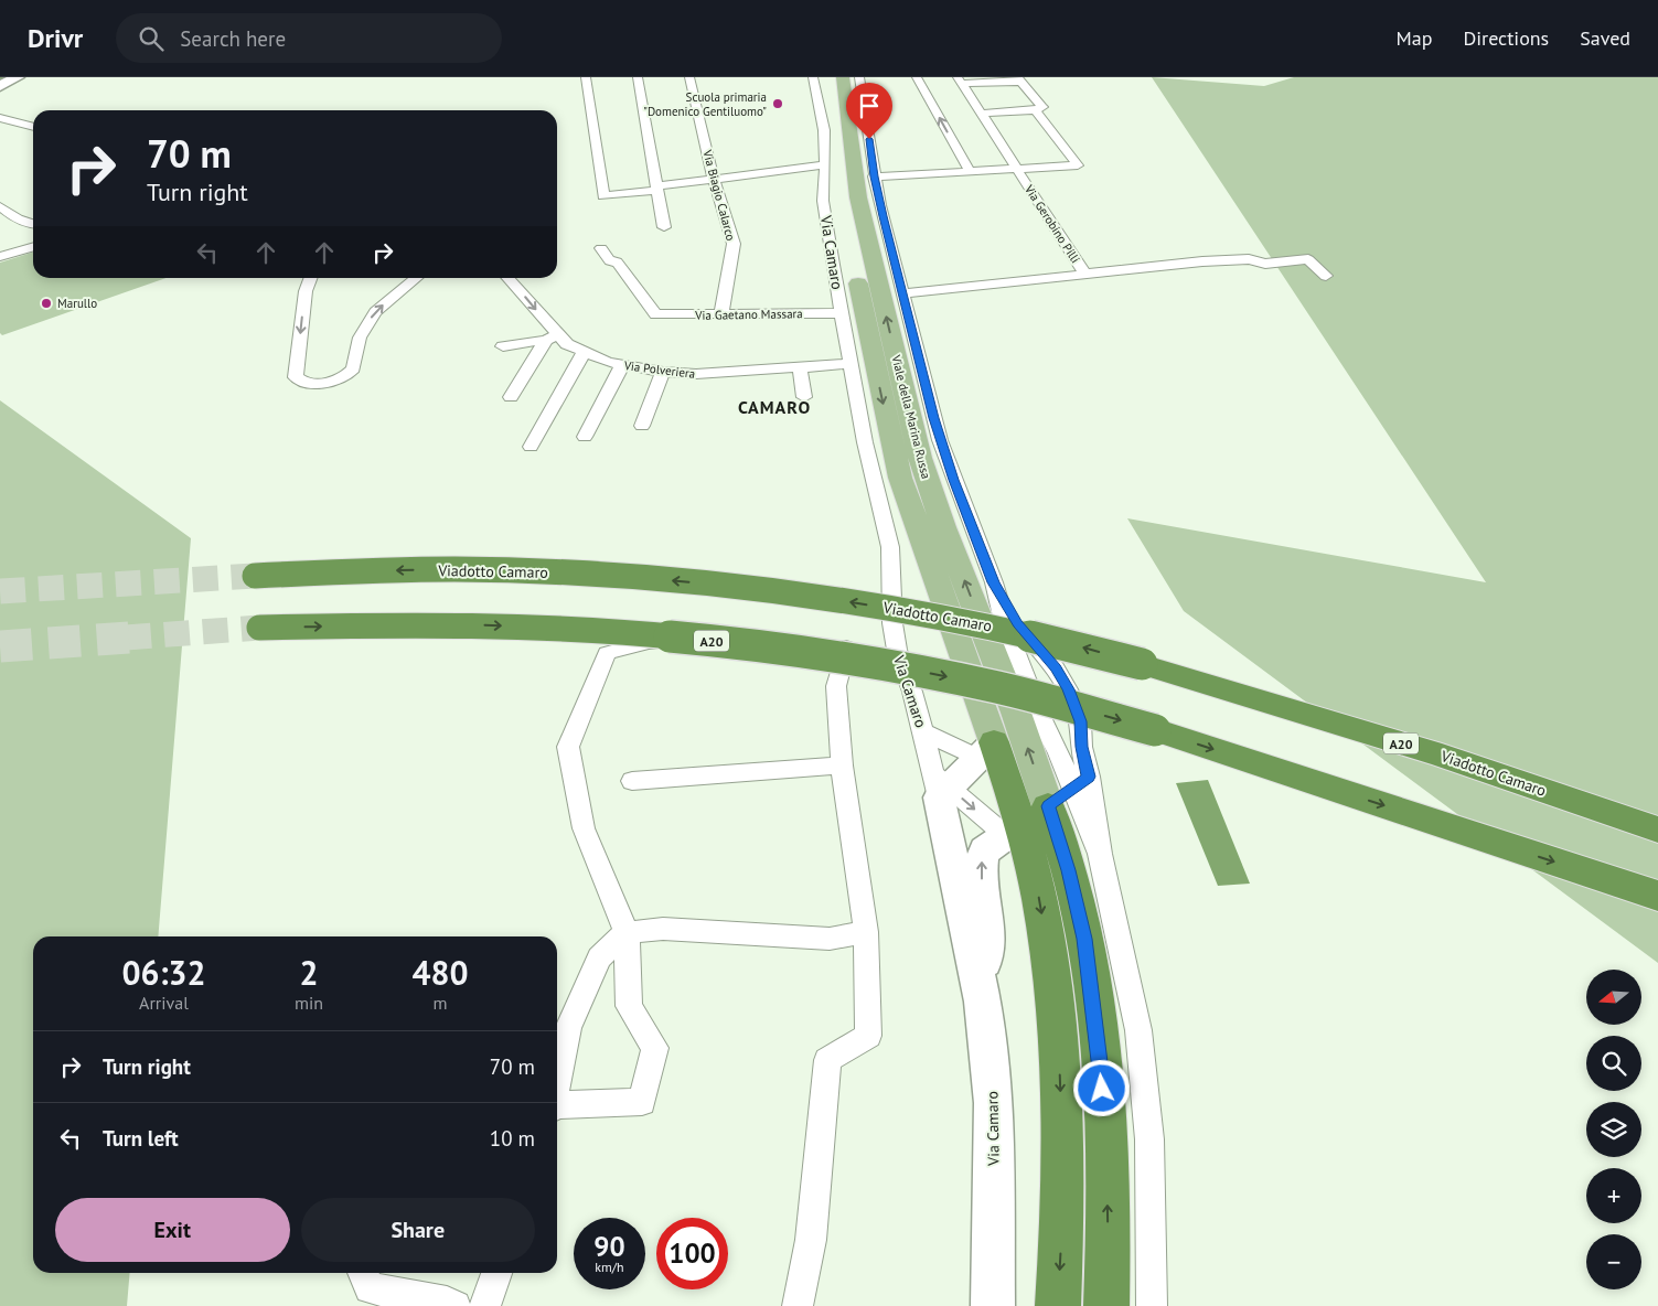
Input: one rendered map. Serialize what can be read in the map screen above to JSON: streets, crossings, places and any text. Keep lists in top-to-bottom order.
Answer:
{
  "streets": {
    "highway": ["Viadotto Camaro", "A20"],
    "main road": ["Viale della Marina Russa"],
    "street": [
      "Via Biagio Calarco",
      "Via Gerobino Pilli",
      "Via Camaro",
      "Via Gaetano Massara",
      "Via Polveriera"
    ]
  },
  "crossings": [
    ["Via Biagio Calarco", "Via Gaetano Massara"],
    ["Via Camaro", "Via Gaetano Massara"],
    ["Via Camaro", "Via Polveriera"]
  ],
  "districts": ["CAMARO"],
  "places": ["Scuola primaria \"Domenico Gentiluomo\"", "Marullo"],
  "north": "left",
  "page": {
    "header": "Drivr",
    "search": "Search here",
    "nav": ["Map", "Directions", "Saved"],
    "turn": ["70 m", "Turn right"],
    "eta": [
      "06:32",
      "Arrival",
      "2",
      "min",
      "480",
      "m"
    ],
    "map_buttons": ["+", "−"],
    "list": [
      {
        "name": "Turn right",
        "value": "70 m"
      },
      {
        "name": "Turn left",
        "value": "10 m"
      }
    ],
    "buttons": ["Exit", "Share"],
    "speed": "90 km/h",
    "limit": "100"
  }
}
